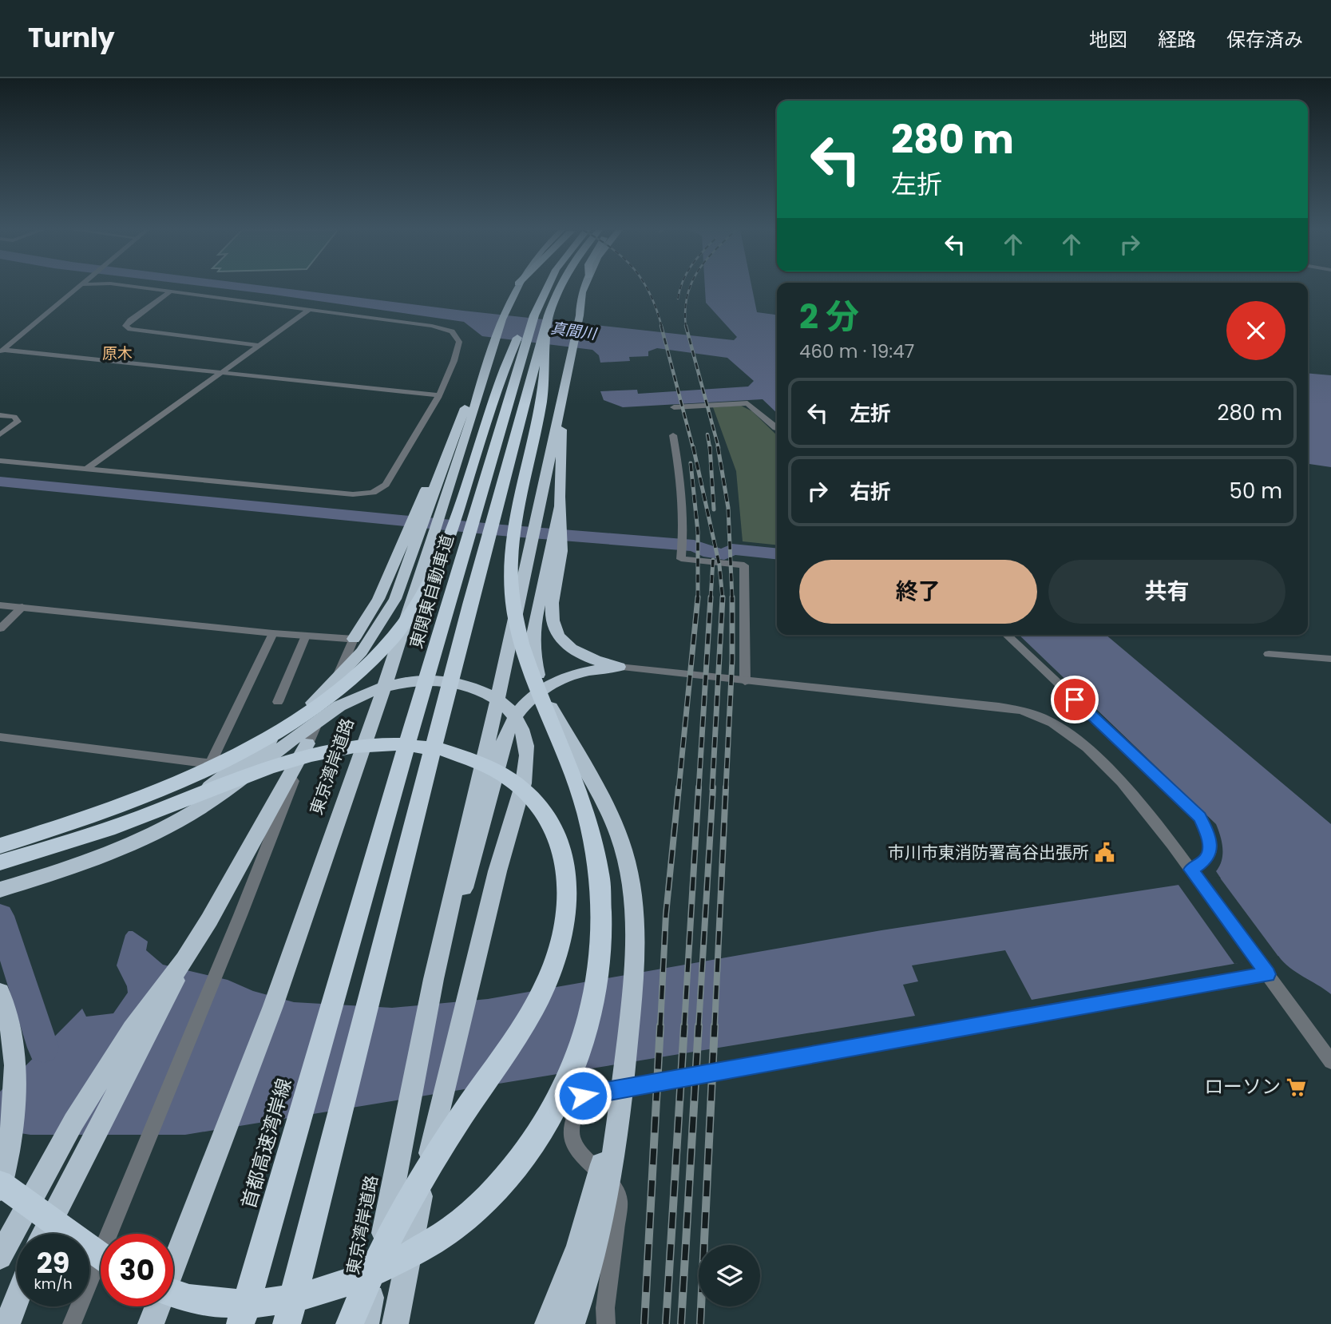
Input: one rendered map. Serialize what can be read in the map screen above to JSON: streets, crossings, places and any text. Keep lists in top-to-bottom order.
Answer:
{
  "streets": {
    "highway": ["東関東自動車道", "東京湾岸道路", "首都高速湾岸線"]
  },
  "crossings": [
    ["東関東自動車道", "首都高速湾岸線"]
  ],
  "districts": ["原木"],
  "water": ["真間川"],
  "places": {
    "public building": ["市川市東消防署高谷出張所"],
    "supermarket": ["ローソン"]
  },
  "page": {
    "header": "Turnly",
    "nav": ["地図", "経路", "保存済み"],
    "turn": ["280 m", "左折"],
    "heading": ["2 分", "460 m · 19:47"],
    "list": [
      {
        "name": "左折",
        "value": "280 m"
      },
      {
        "name": "右折",
        "value": "50 m"
      }
    ],
    "buttons": ["終了", "共有"],
    "speed": "29 km/h",
    "limit": "30"
  }
}
